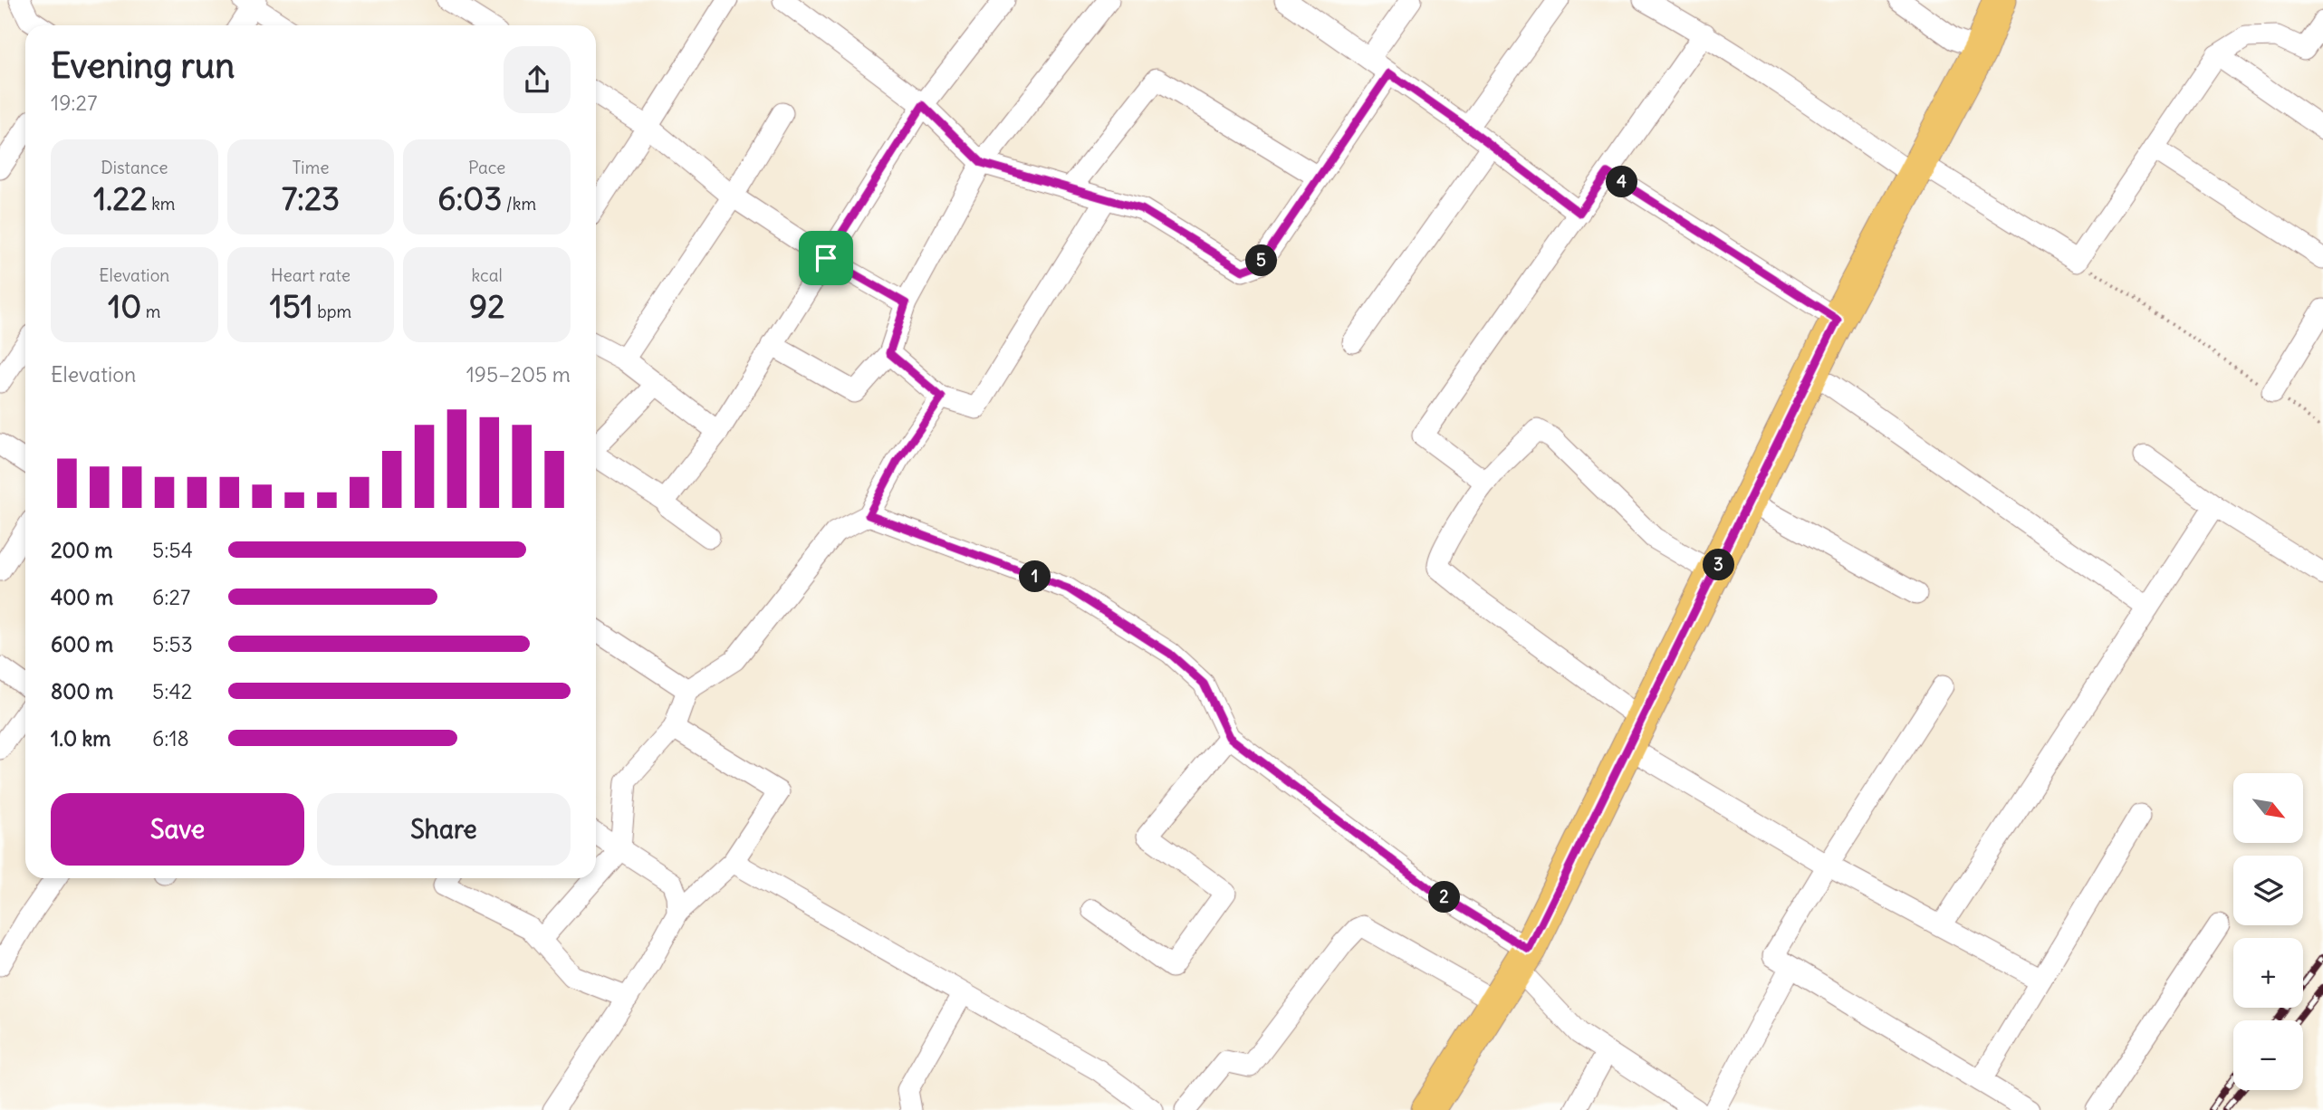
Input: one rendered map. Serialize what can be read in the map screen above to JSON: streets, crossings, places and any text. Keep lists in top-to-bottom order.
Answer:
{
  "north": "bottom right",
  "page": {
    "heading": ["Evening run", "19:27"],
    "stats": [
      ["Distance", "1.22 km"],
      ["Time", "7:23"],
      ["Pace", "6:03 /km"],
      ["Elevation", "10 m"],
      ["Heart rate", "151 bpm"],
      ["kcal", "92"]
    ],
    "pins": [
      "4",
      "5",
      "3",
      "1",
      "2"
    ],
    "chart": ["Elevation", "195–205 m"],
    "list": [
      {
        "name": "200 m",
        "note": "5:54"
      },
      {
        "name": "400 m",
        "note": "6:27"
      },
      {
        "name": "600 m",
        "note": "5:53"
      },
      {
        "name": "800 m",
        "note": "5:42"
      },
      {
        "name": "1.0 km",
        "note": "6:18"
      }
    ],
    "map_buttons": ["+", "−"],
    "buttons": ["Save", "Share"]
  }
}
